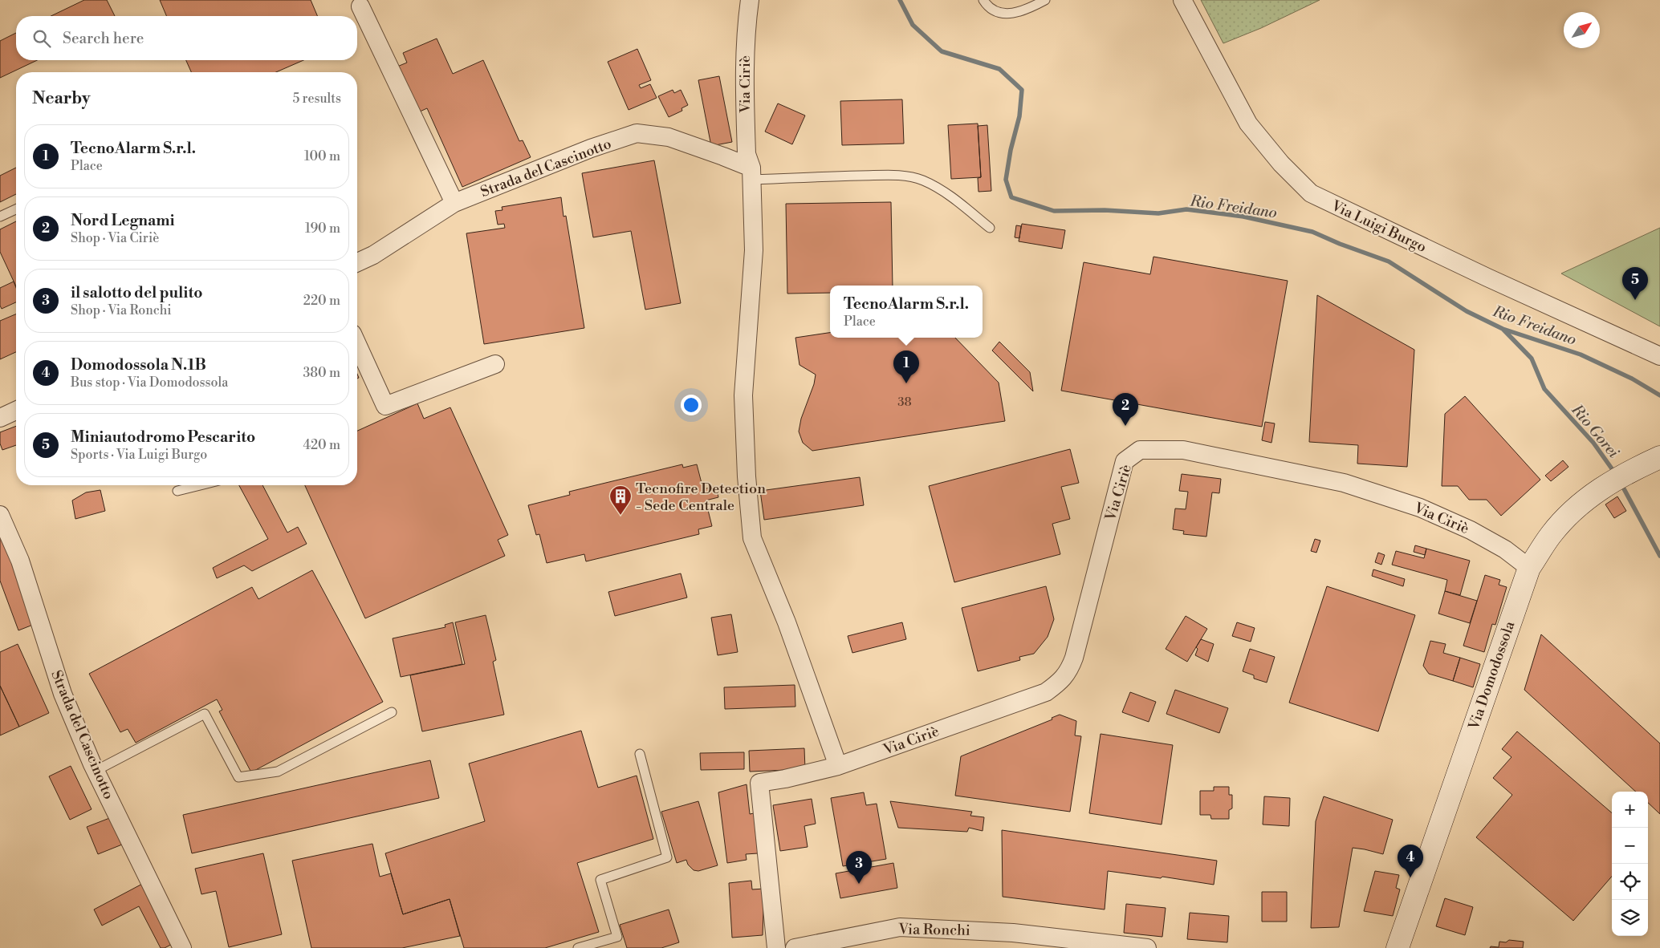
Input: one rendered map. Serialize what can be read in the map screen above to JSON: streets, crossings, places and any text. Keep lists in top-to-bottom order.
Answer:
{
  "streets": {
    "street": [
      "Via Ciriè",
      "Strada del Cascinotto",
      "Via Luigi Burgo",
      "Via Domodossola",
      "Via Ronchi"
    ]
  },
  "crossings": [
    ["Via Ciriè", "Strada del Cascinotto"],
    ["Via Ciriè", "Via Domodossola"]
  ],
  "water": ["Rio Freidano", "Rio Gorei"],
  "places": {
    "building": ["Tecnofire Detection - Sede Centrale"]
  },
  "house_numbers": ["38"],
  "north": "top right",
  "page": {
    "search": "Search here",
    "heading": ["Nearby", "5 results"],
    "list": [
      {
        "mark": "1",
        "name": "TecnoAlarm S.r.l.",
        "note": "Place",
        "value": "100 m"
      },
      {
        "mark": "2",
        "name": "Nord Legnami",
        "note": "Shop · Via Ciriè",
        "value": "190 m"
      },
      {
        "mark": "3",
        "name": "il salotto del pulito",
        "note": "Shop · Via Ronchi",
        "value": "220 m"
      },
      {
        "mark": "4",
        "name": "Domodossola N.1B",
        "note": "Bus stop · Via Domodossola",
        "value": "380 m"
      },
      {
        "mark": "5",
        "name": "Miniautodromo Pescarito",
        "note": "Sports · Via Luigi Burgo",
        "value": "420 m"
      }
    ],
    "pins": [
      "5",
      "1",
      "2",
      "4",
      "3"
    ],
    "popup": ["TecnoAlarm S.r.l.", "Place"],
    "map_buttons": ["+", "−"]
  }
}
